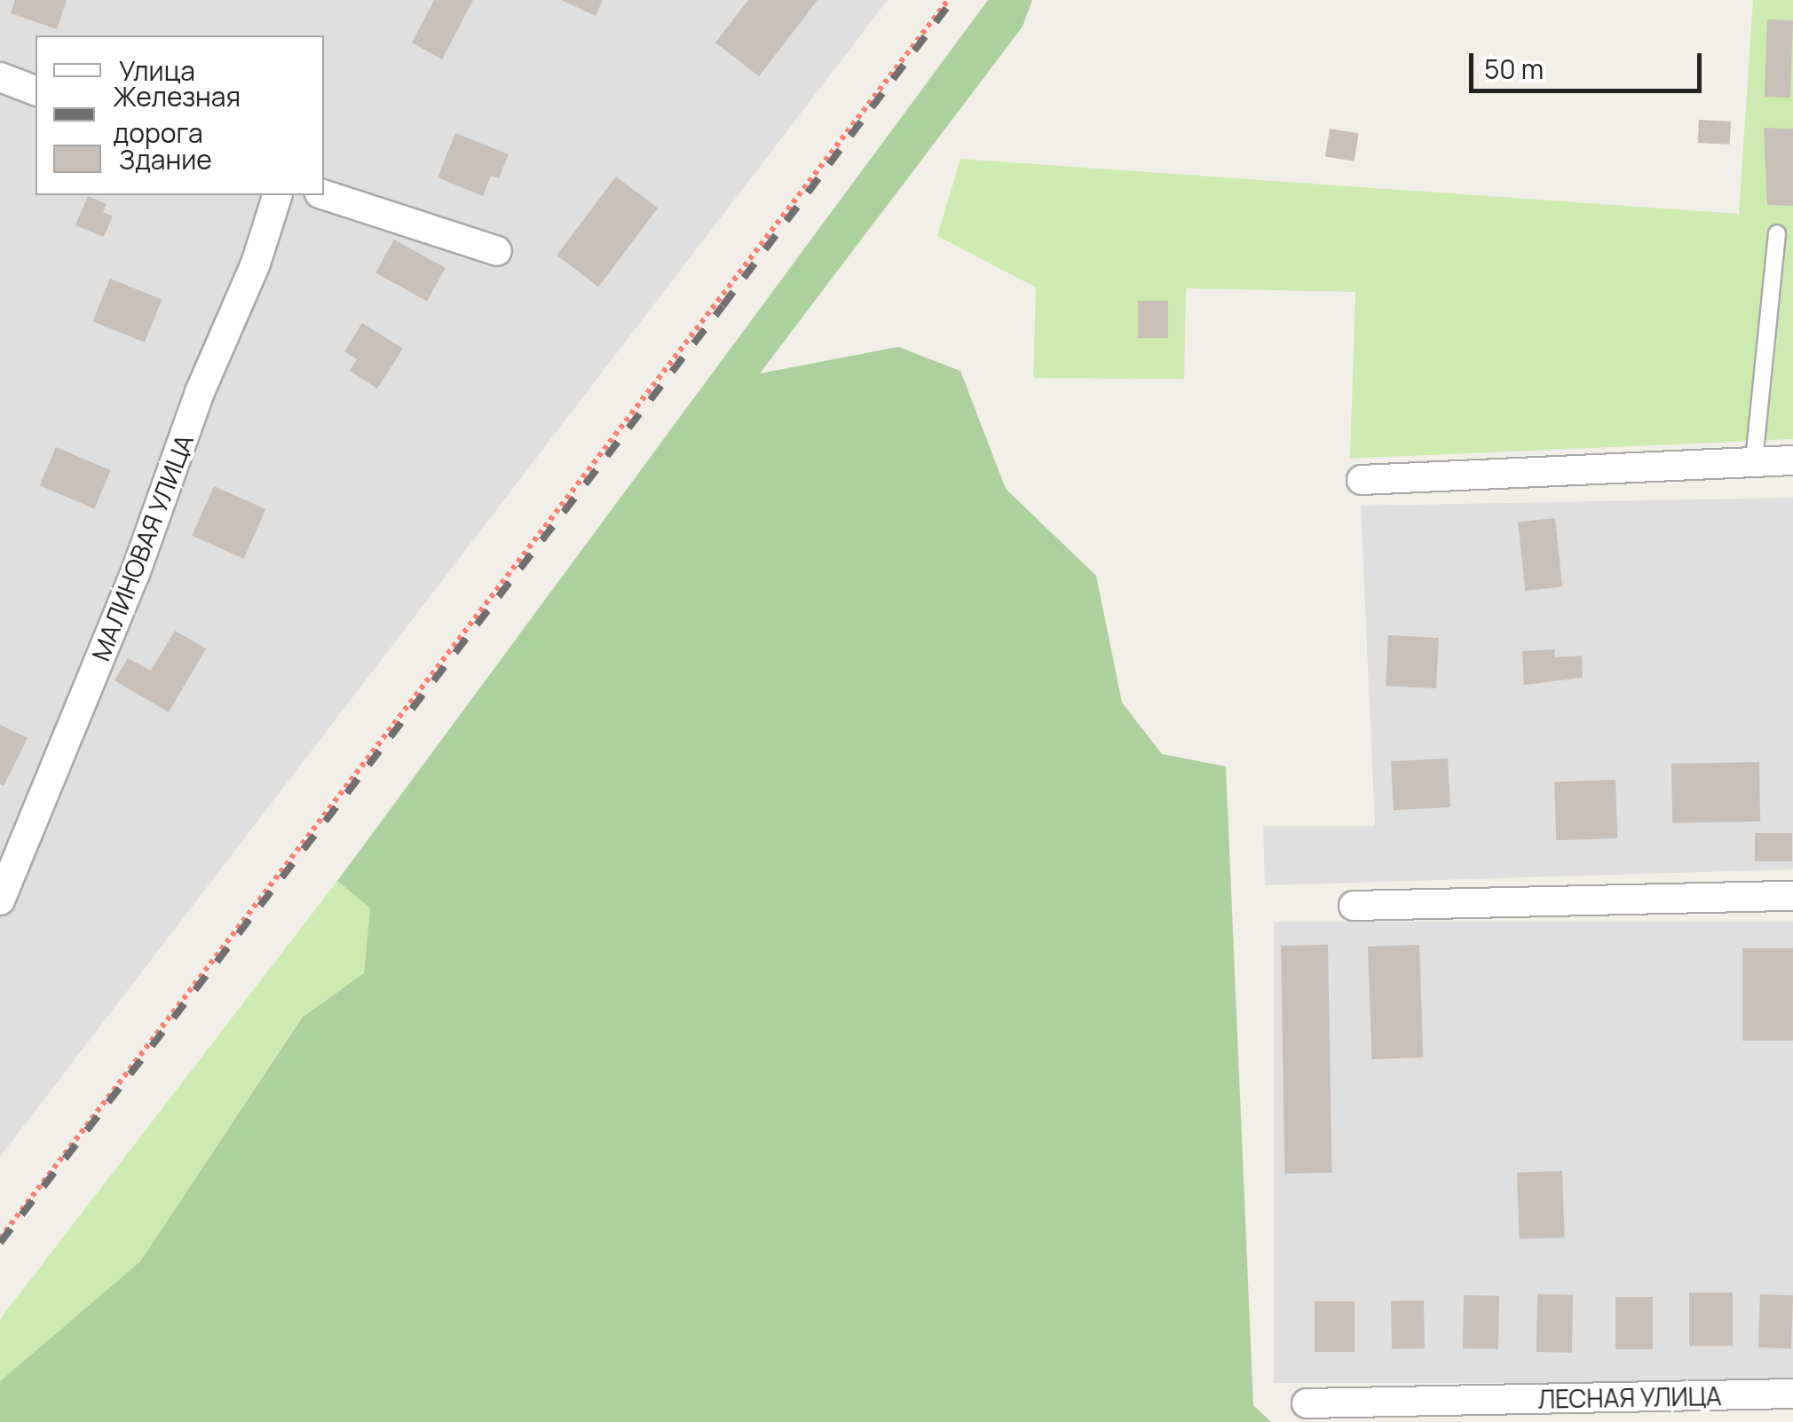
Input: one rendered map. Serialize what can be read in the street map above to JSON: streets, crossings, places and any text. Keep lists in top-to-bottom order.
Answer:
{
  "streets": {
    "street": ["МАЛИНОВАЯ УЛИЦА", "ЛЕСНАЯ УЛИЦА"]
  },
  "legend": ["Улица", "Железная дорога", "Здание"],
  "scale_bar": "50 m"
}
